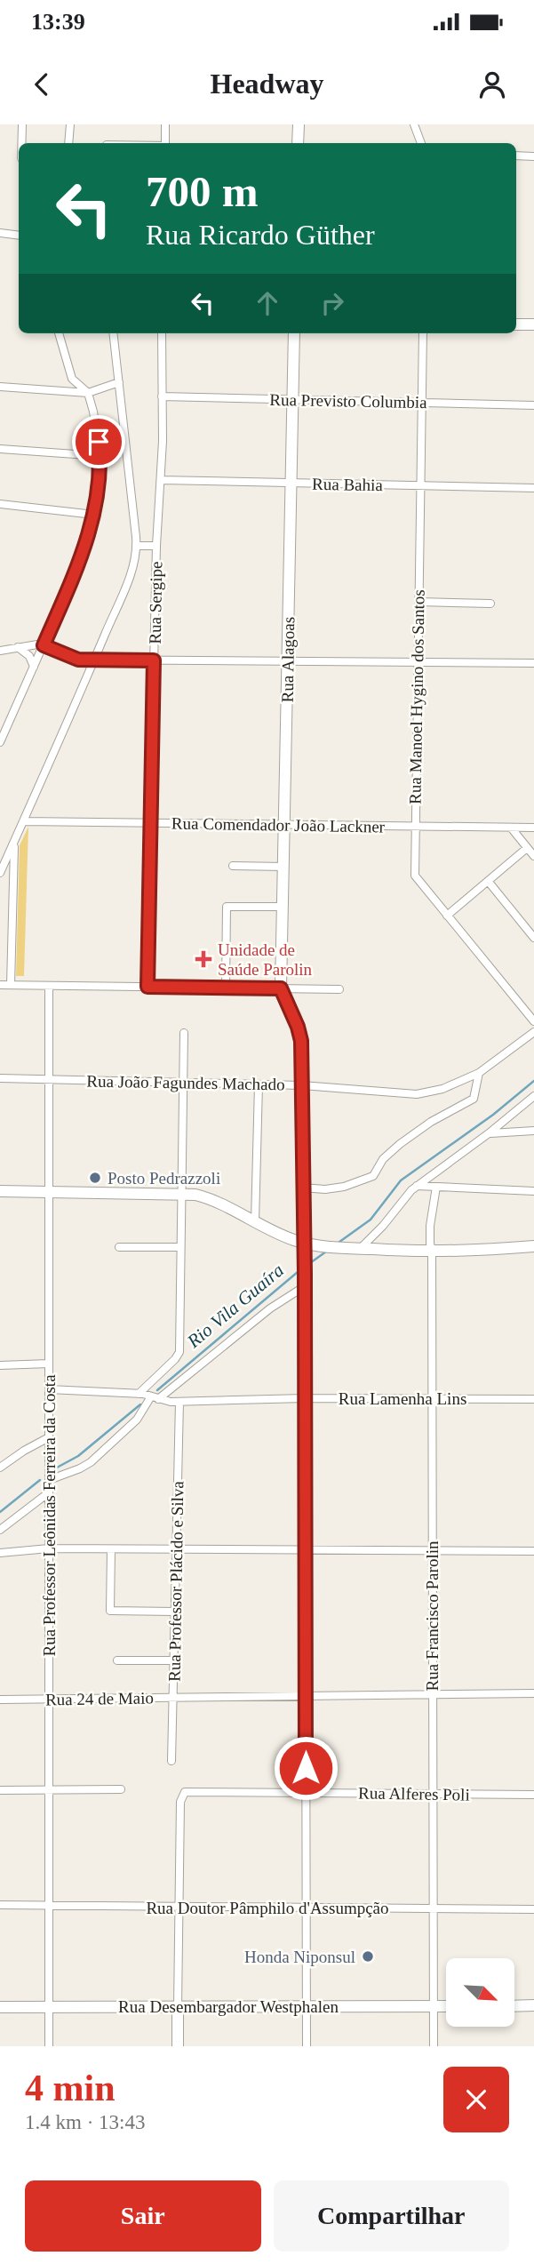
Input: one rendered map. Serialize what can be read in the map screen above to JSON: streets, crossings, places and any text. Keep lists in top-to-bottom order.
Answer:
{
  "streets": {
    "main road": ["Rua Alagoas", "Rua Desembargador Westphalen"],
    "street": [
      "Rua Previsto Columbia",
      "Rua Bahia",
      "Rua Sergipe",
      "Rua Manoel Hygino dos Santos",
      "Rua Comendador João Lackner",
      "Rua João Fagundes Machado",
      "Rua Lamenha Lins",
      "Rua Professor Leônidas Ferreira da Costa",
      "Rua Professor Plácido e Silva",
      "Rua Francisco Parolin",
      "Rua 24 de Maio",
      "Rua Alferes Poli",
      "Rua Doutor Pâmphilo d'Assumpção"
    ]
  },
  "crossings": [
    ["Rua Previsto Columbia", "Rua Sergipe"],
    ["Rua Previsto Columbia", "Rua Alagoas"],
    ["Rua Previsto Columbia", "Rua Manoel Hygino dos Santos"],
    ["Rua Bahia", "Rua Sergipe"],
    ["Rua Bahia", "Rua Alagoas"],
    ["Rua Bahia", "Rua Manoel Hygino dos Santos"],
    ["Rua Sergipe", "Rua Comendador João Lackner"],
    ["Rua Alagoas", "Rua Comendador João Lackner"],
    ["Rua Manoel Hygino dos Santos", "Rua Comendador João Lackner"],
    ["Rua João Fagundes Machado", "Rua Professor Leônidas Ferreira da Costa"],
    ["Rua Lamenha Lins", "Rua Professor Leônidas Ferreira da Costa"],
    ["Rua Lamenha Lins", "Rua Professor Plácido e Silva"],
    ["Rua Lamenha Lins", "Rua Francisco Parolin"],
    ["Rua Professor Leônidas Ferreira da Costa", "Rua 24 de Maio"],
    ["Rua Professor Leônidas Ferreira da Costa", "Rua Doutor Pâmphilo d'Assumpção"],
    ["Rua Professor Leônidas Ferreira da Costa", "Rua Desembargador Westphalen"],
    ["Rua Professor Plácido e Silva", "Rua 24 de Maio"],
    ["Rua Francisco Parolin", "Rua 24 de Maio"],
    ["Rua Francisco Parolin", "Rua Alferes Poli"],
    ["Rua Francisco Parolin", "Rua Doutor Pâmphilo d'Assumpção"],
    ["Rua Francisco Parolin", "Rua Desembargador Westphalen"],
    ["Rua Alferes Poli", "Rua Doutor Pâmphilo d'Assumpção"]
  ],
  "water": ["Rio Vila Guaíra"],
  "places": {
    "health": ["Unidade de Saúde Parolin"],
    "other": ["Posto Pedrazzoli", "Honda Niponsul"]
  },
  "north": "bottom right",
  "page": {
    "status": "13:39",
    "header": "Headway",
    "turn": ["700 m", "Rua Ricardo Güther"],
    "heading": ["4 min", "1.4 km · 13:43"],
    "buttons": ["Sair", "Compartilhar"]
  }
}
